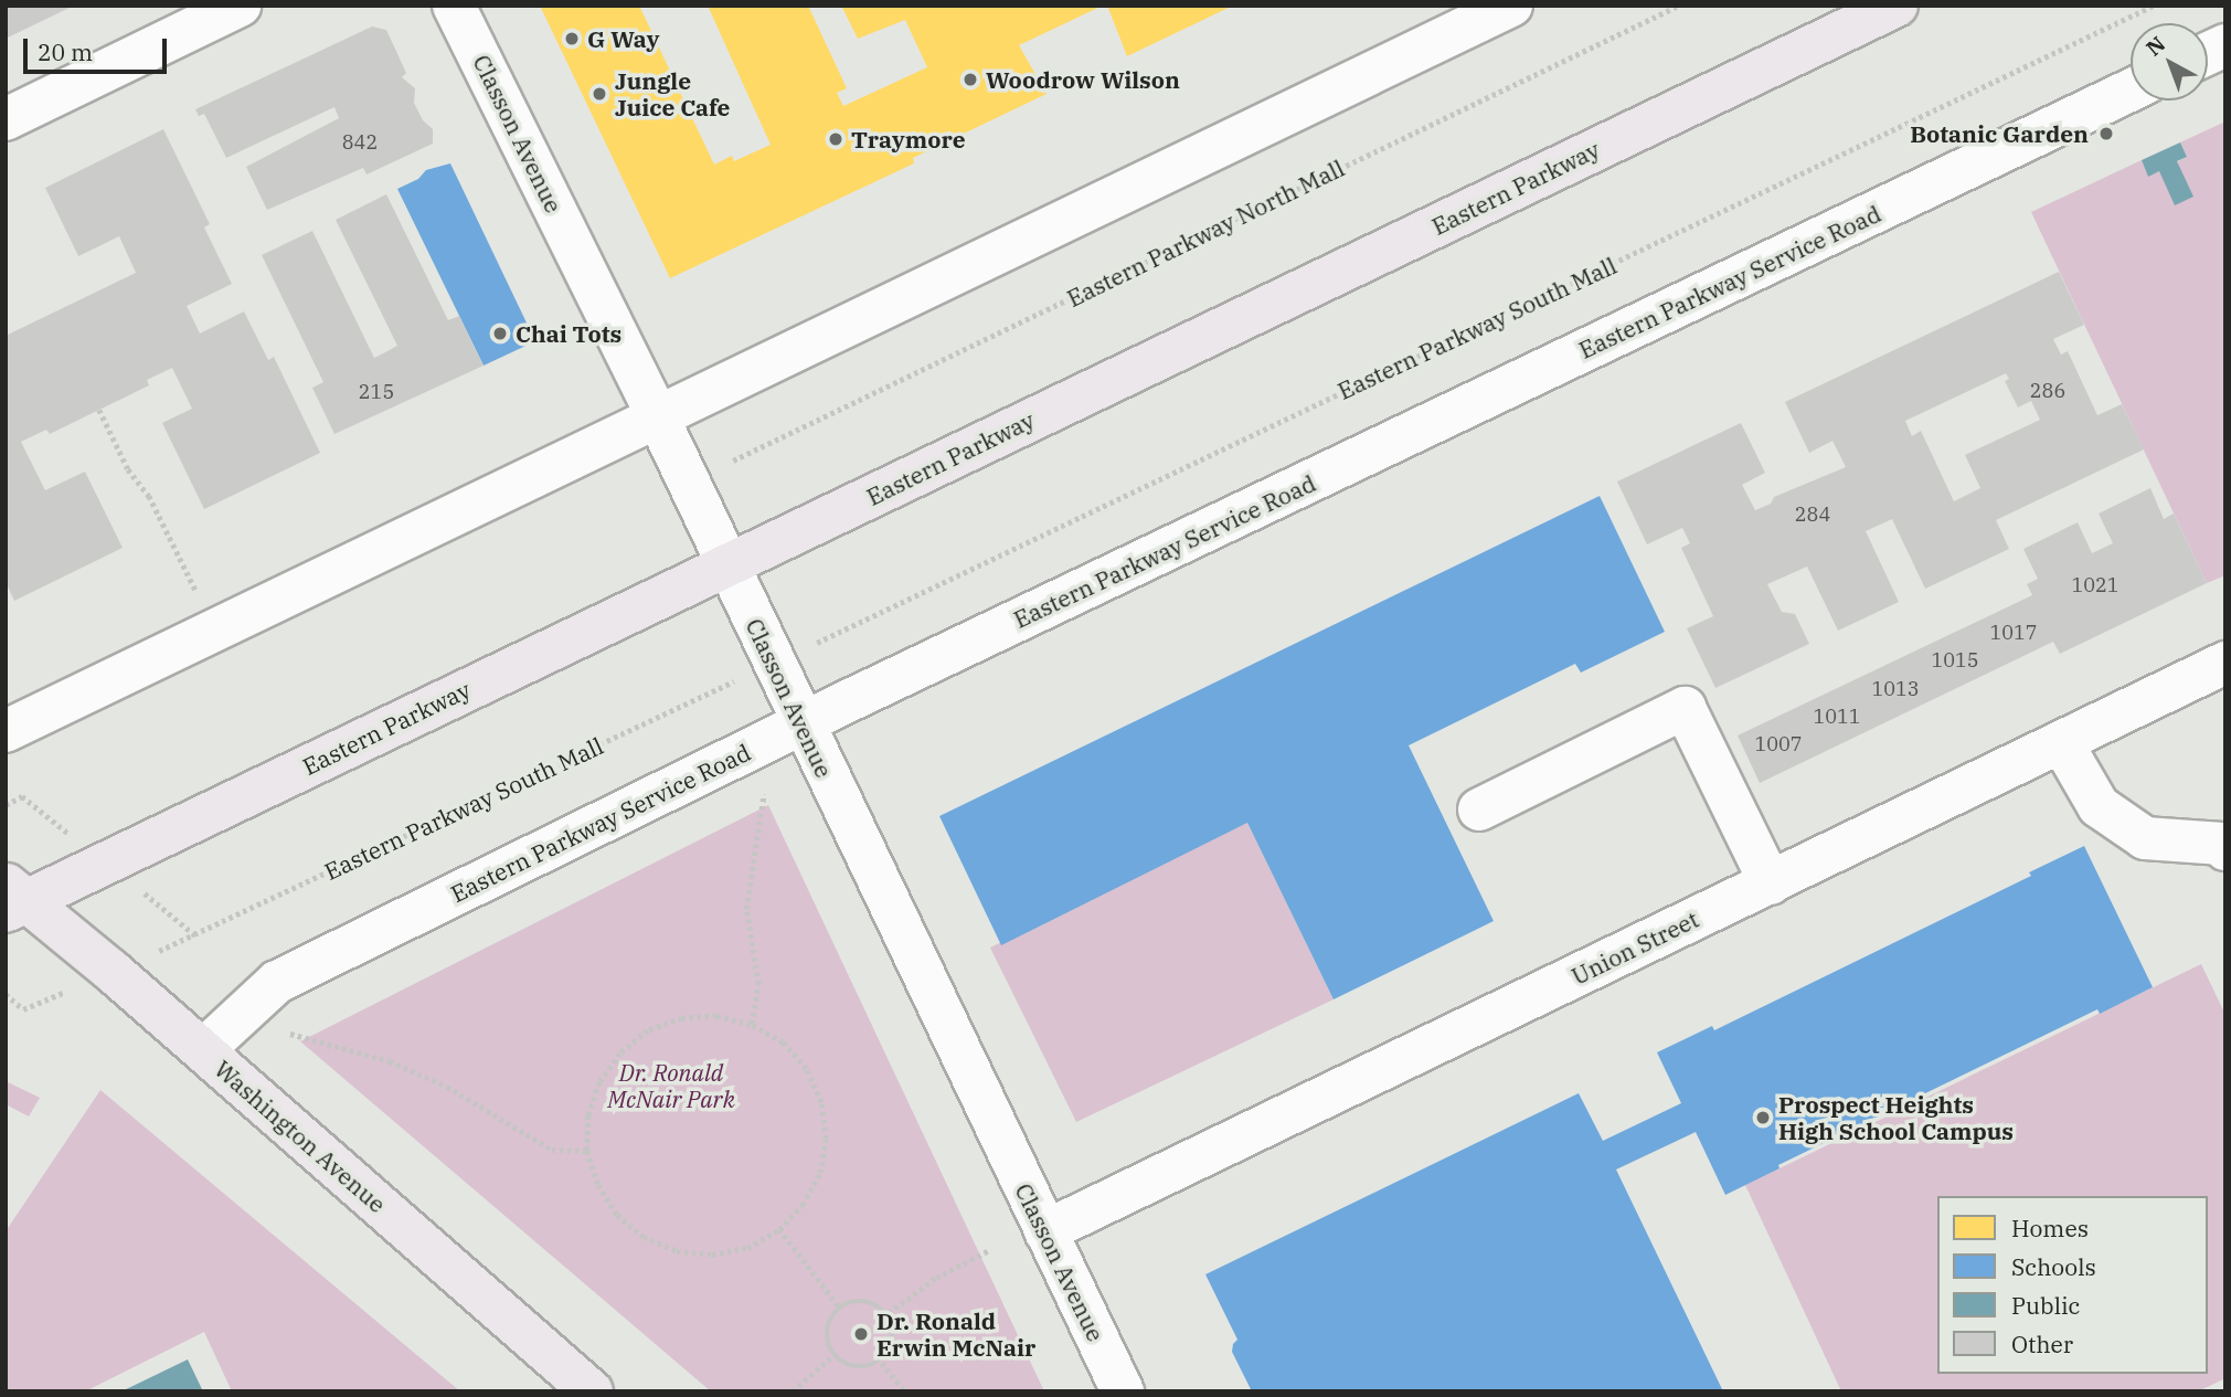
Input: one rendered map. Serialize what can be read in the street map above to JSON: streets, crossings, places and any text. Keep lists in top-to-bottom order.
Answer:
{
  "streets": {
    "main road": ["Eastern Parkway", "Washington Avenue"],
    "street": ["Classon Avenue", "Eastern Parkway Service Road", "Union Street"],
    "path": ["Eastern Parkway North Mall", "Eastern Parkway South Mall"]
  },
  "crossings": [
    ["Classon Avenue", "Eastern Parkway"],
    ["Classon Avenue", "Eastern Parkway Service Road"],
    ["Classon Avenue", "Union Street"],
    ["Eastern Parkway", "Washington Avenue"],
    ["Eastern Parkway Service Road", "Washington Avenue"]
  ],
  "parks": ["Dr. Ronald McNair Park"],
  "places": [
    "G Way",
    "Woodrow Wilson",
    "Jungle Juice Cafe",
    "Botanic Garden",
    "Traymore",
    "Chai Tots",
    "Prospect Heights High School Campus",
    "Dr. Ronald Erwin McNair"
  ],
  "house_numbers": [
    "842",
    "286",
    "215",
    "284",
    "1021",
    "1017",
    "1015",
    "1013",
    "1011",
    "1007"
  ],
  "legend": [
    "Homes",
    "Schools",
    "Public",
    "Other"
  ],
  "scale_bar": "20 m",
  "north": "top left"
}
